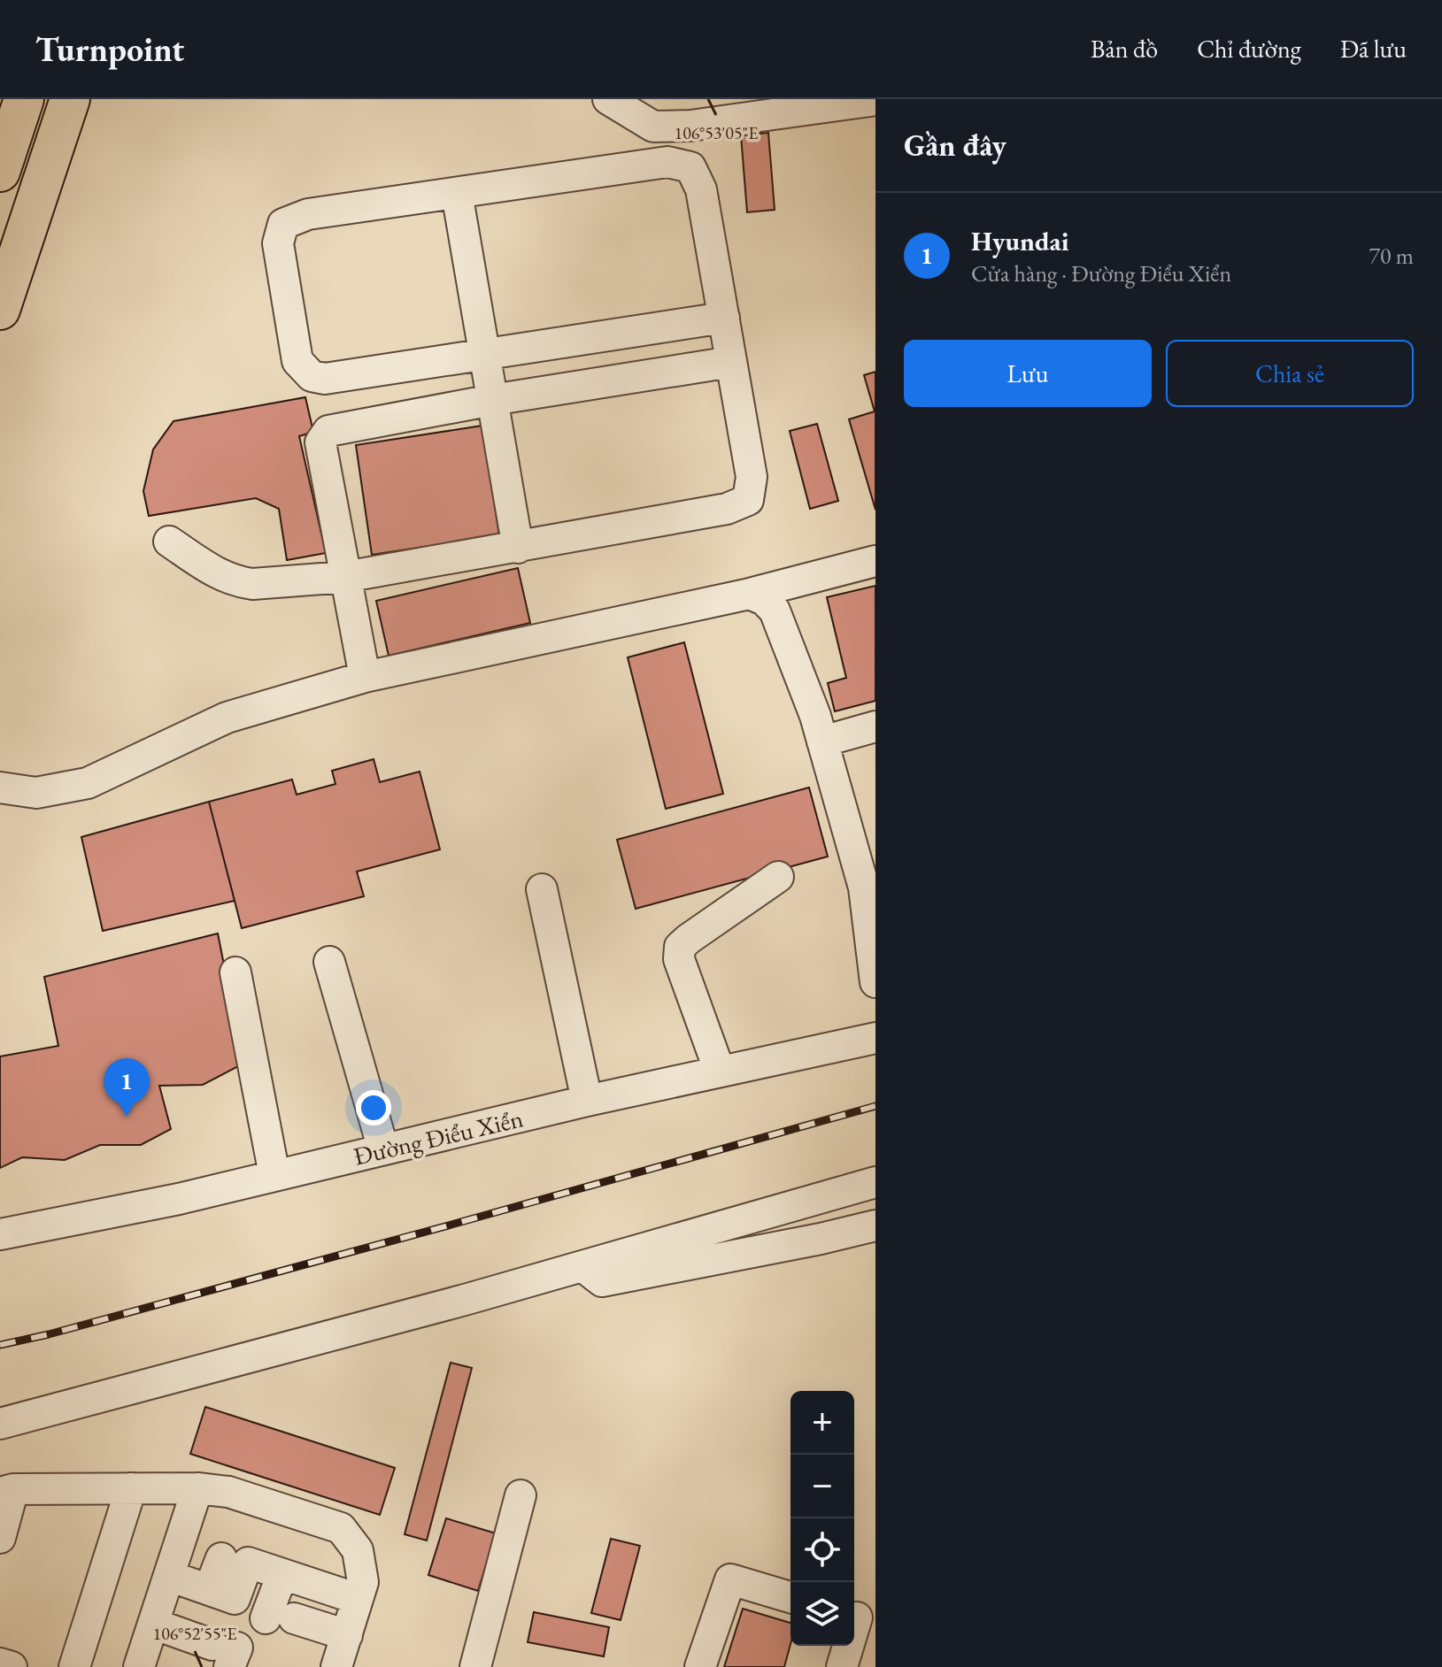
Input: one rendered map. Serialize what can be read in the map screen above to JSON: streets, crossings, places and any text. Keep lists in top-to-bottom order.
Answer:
{
  "streets": {
    "street": ["Đường Điểu Xiển"]
  },
  "page": {
    "header": "Turnpoint",
    "nav": ["Bản đồ", "Chỉ đường", "Đã lưu"],
    "heading": "Gần đây",
    "list": [
      {
        "mark": "1",
        "name": "Hyundai",
        "note": "Cửa hàng · Đường Điểu Xiển",
        "value": "70 m"
      }
    ],
    "buttons": ["Lưu", "Chia sẻ"],
    "pins": "1",
    "map_buttons": ["+", "−"]
  },
  "coordinates": ["106°53'05\"E", "106°52'55\"E"]
}
